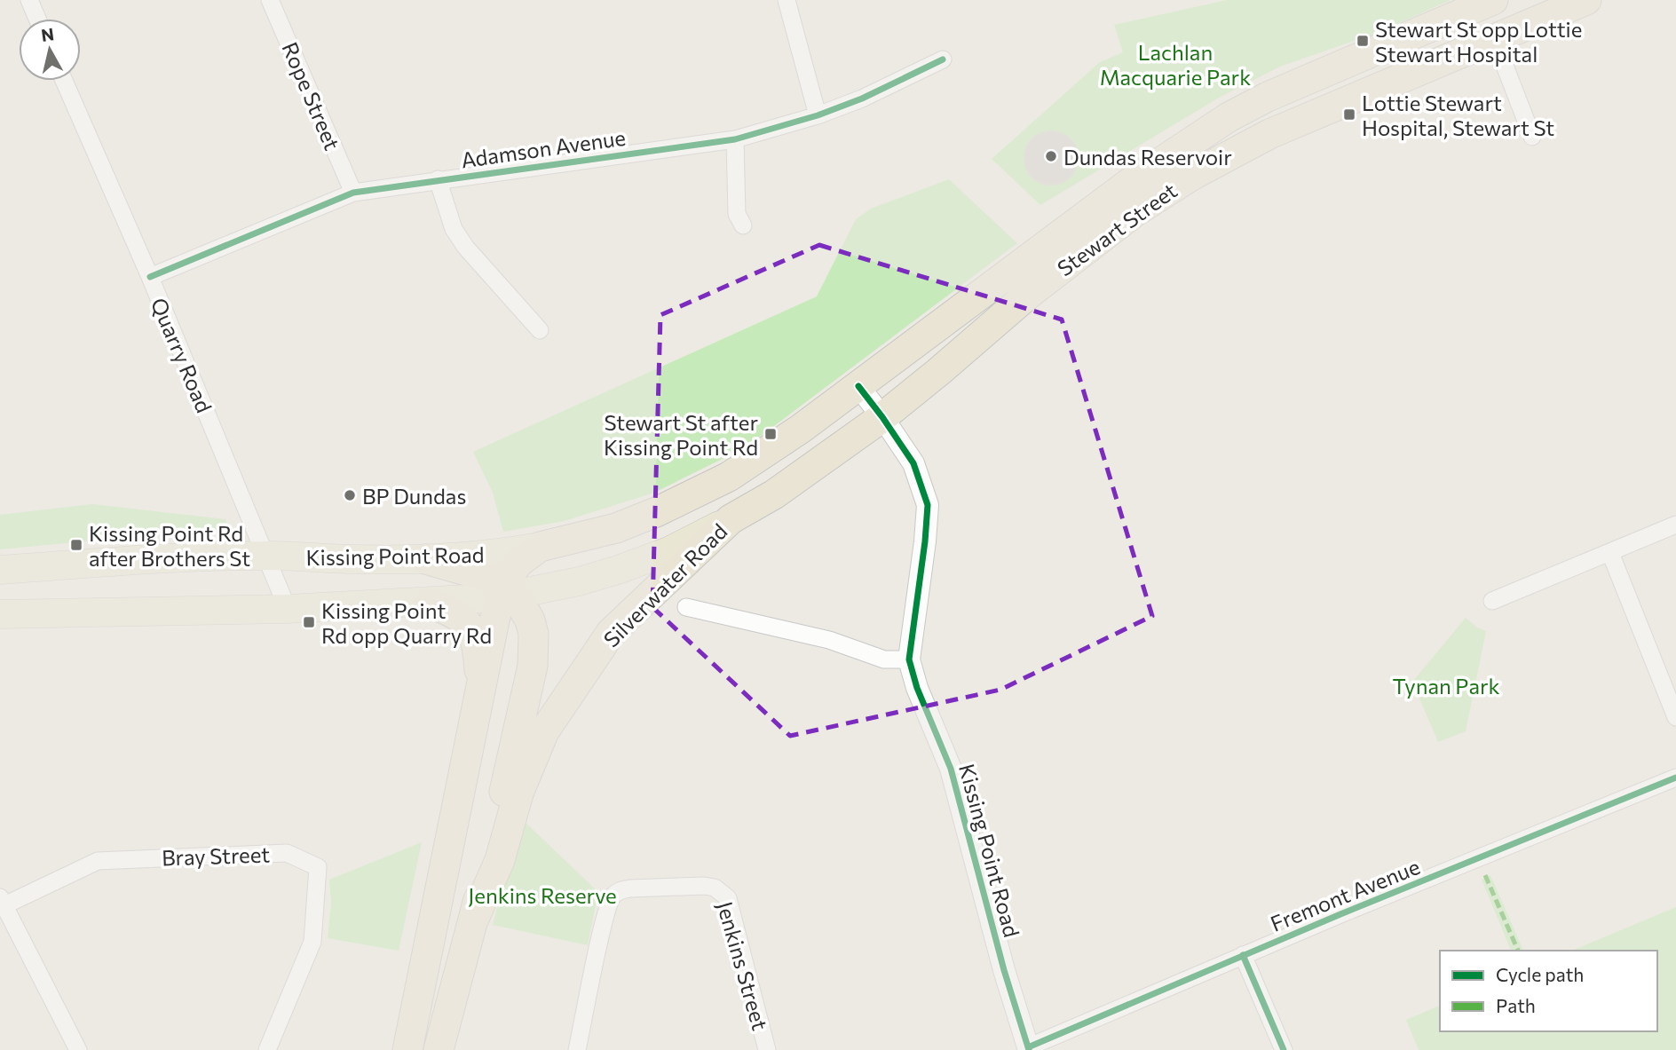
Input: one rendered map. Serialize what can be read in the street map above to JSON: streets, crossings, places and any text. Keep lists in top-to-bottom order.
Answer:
{
  "streets": {
    "highway": ["Stewart Street", "Kissing Point Road", "Silverwater Road"],
    "street": [
      "Rope Street",
      "Adamson Avenue",
      "Quarry Road",
      "Bray Street",
      "Fremont Avenue",
      "Jenkins Street"
    ]
  },
  "crossings": [
    ["Rope Street", "Adamson Avenue"],
    ["Adamson Avenue", "Quarry Road"],
    ["Stewart Street", "Kissing Point Road"],
    ["Quarry Road", "Kissing Point Road"],
    ["Kissing Point Road", "Silverwater Road"],
    ["Kissing Point Road", "Fremont Avenue"]
  ],
  "parks": ["Lachlan Macquarie Park", "Tynan Park", "Jenkins Reserve"],
  "places": {
    "transit": [
      "Stewart St opp Lottie Stewart Hospital",
      "Lottie Stewart Hospital, Stewart St",
      "Stewart St after Kissing Point Rd",
      "Kissing Point Rd after Brothers St",
      "Kissing Point Rd opp Quarry Rd"
    ],
    "other": ["Dundas Reservoir", "BP Dundas"]
  },
  "legend": ["Cycle path", "Path"],
  "north": "top"
}
